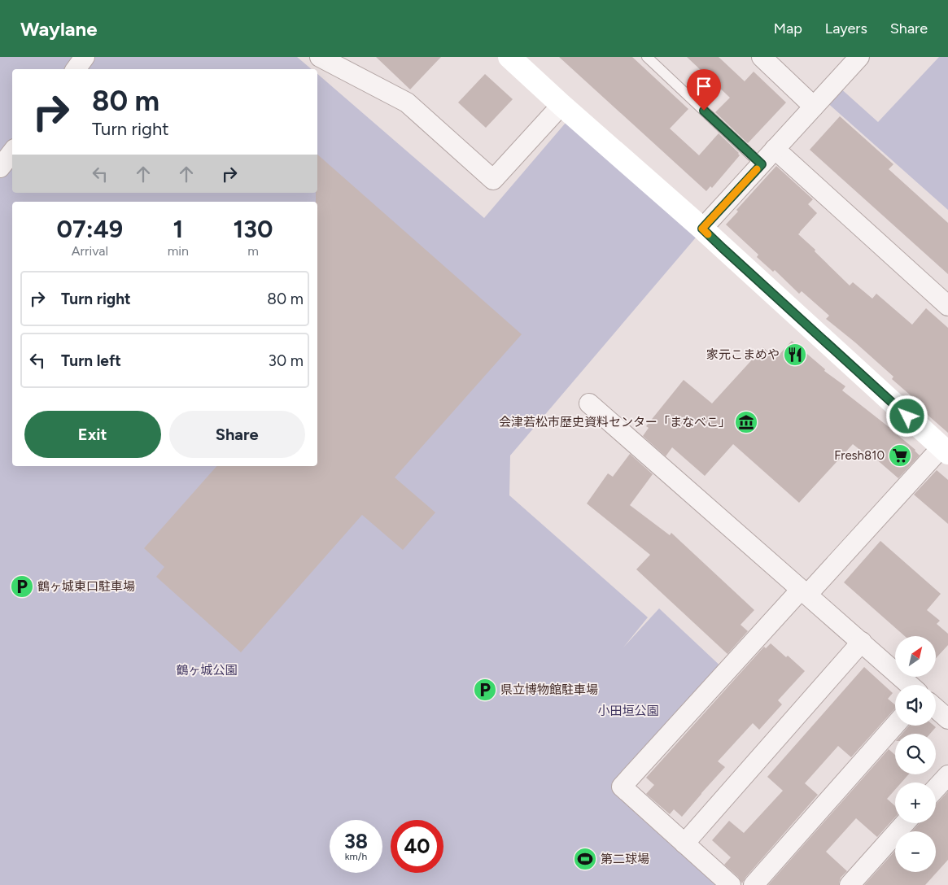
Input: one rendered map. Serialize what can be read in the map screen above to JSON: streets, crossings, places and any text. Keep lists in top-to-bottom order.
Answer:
{
  "parks": ["鶴ヶ城公園", "小田垣公園"],
  "places": {
    "restaurant": ["家元こまめや"],
    "museum": ["会津若松市歴史資料センター「まなべこ」"],
    "supermarket": ["Fresh810"],
    "parking": ["鶴ヶ城東口駐車場", "県立博物館駐車場"],
    "sports": ["第二球場"]
  },
  "north": "top right",
  "page": {
    "header": "Waylane",
    "nav": ["Map", "Layers", "Share"],
    "turn": ["80 m", "Turn right"],
    "eta": [
      "07:49",
      "Arrival",
      "1",
      "min",
      "130",
      "m"
    ],
    "list": [
      {
        "name": "Turn right",
        "value": "80 m"
      },
      {
        "name": "Turn left",
        "value": "30 m"
      }
    ],
    "buttons": ["Exit", "Share"],
    "map_buttons": ["+", "−"],
    "speed": "38 km/h",
    "limit": "40"
  }
}
